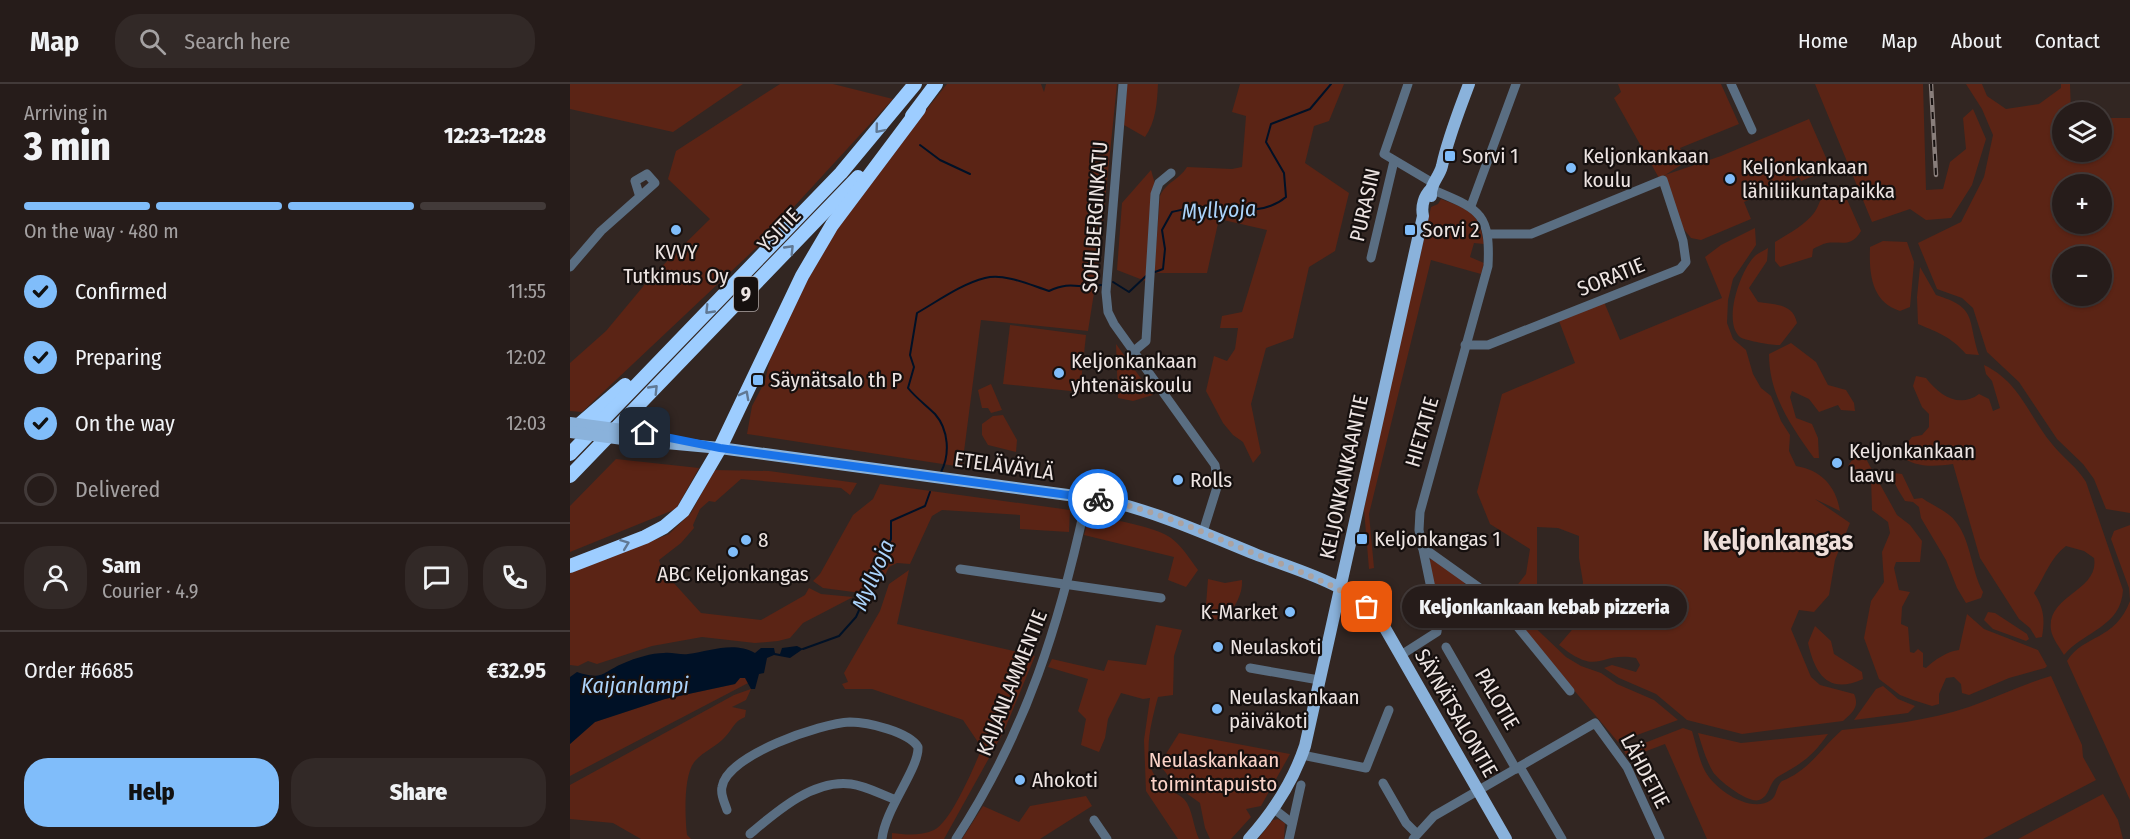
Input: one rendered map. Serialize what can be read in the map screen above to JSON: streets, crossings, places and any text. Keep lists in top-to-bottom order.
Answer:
{
  "streets": {
    "highway": ["YSITIE", "9"],
    "main road": ["ETELÄVÄYLÄ", "KELJONKANKAANTIE", "SÄYNÄTSALONTIE"],
    "street": [
      "PURASIN",
      "SOHLBERGINKATU",
      "SORATIE",
      "HIETATIE",
      "KAIJANLAMMENTIE",
      "PALOTIE",
      "LÄHDETIE"
    ]
  },
  "crossings": [
    ["SOHLBERGINKATU", "ETELÄVÄYLÄ"],
    ["SORATIE", "HIETATIE"],
    ["HIETATIE", "SÄYNÄTSALONTIE"],
    ["ETELÄVÄYLÄ", "KELJONKANKAANTIE"],
    ["ETELÄVÄYLÄ", "KAIJANLAMMENTIE"],
    ["ETELÄVÄYLÄ", "SÄYNÄTSALONTIE"],
    ["KELJONKANKAANTIE", "SÄYNÄTSALONTIE"],
    ["PALOTIE", "LÄHDETIE"],
    ["SÄYNÄTSALONTIE", "LÄHDETIE"]
  ],
  "districts": ["Keljonkangas"],
  "water": ["Myllyoja", "Kaijanlampi"],
  "parks": ["Neulaskankaan toimintapuisto"],
  "places": {
    "transit": [
      "Sorvi 1",
      "Sorvi 2",
      "Säynätsalo th P",
      "Keljonkangas 1"
    ],
    "other": [
      "Keljonkankaan koulu",
      "Keljonkankaan lähiliikuntapaikka",
      "KVVY Tutkimus Oy",
      "Keljonkankaan yhtenäiskoulu",
      "Keljonkankaan laavu",
      "Rolls",
      "8",
      "ABC Keljonkangas",
      "Keljonkankaan kebab pizzeria",
      "K-Market",
      "Neulaskoti",
      "Neulaskankaan päiväkoti",
      "Ahokoti"
    ]
  },
  "page": {
    "header": "Map",
    "search": "Search here",
    "nav": [
      "Home",
      "Map",
      "About",
      "Contact"
    ],
    "heading": ["3 min", "Arriving in", "12:23–12:28"],
    "panel": [
      "Sam",
      "Courier · 4.9",
      "Order #6685",
      "€32.95"
    ],
    "map_buttons": ["+", "−"],
    "bar": "On the way · 480 m",
    "list": [
      ["Confirmed", "11:55"],
      ["Preparing", "12:02"],
      ["On the way", "12:03"],
      "Delivered"
    ],
    "bubble": "Keljonkankaan kebab pizzeria",
    "buttons": ["Help", "Share"]
  }
}
